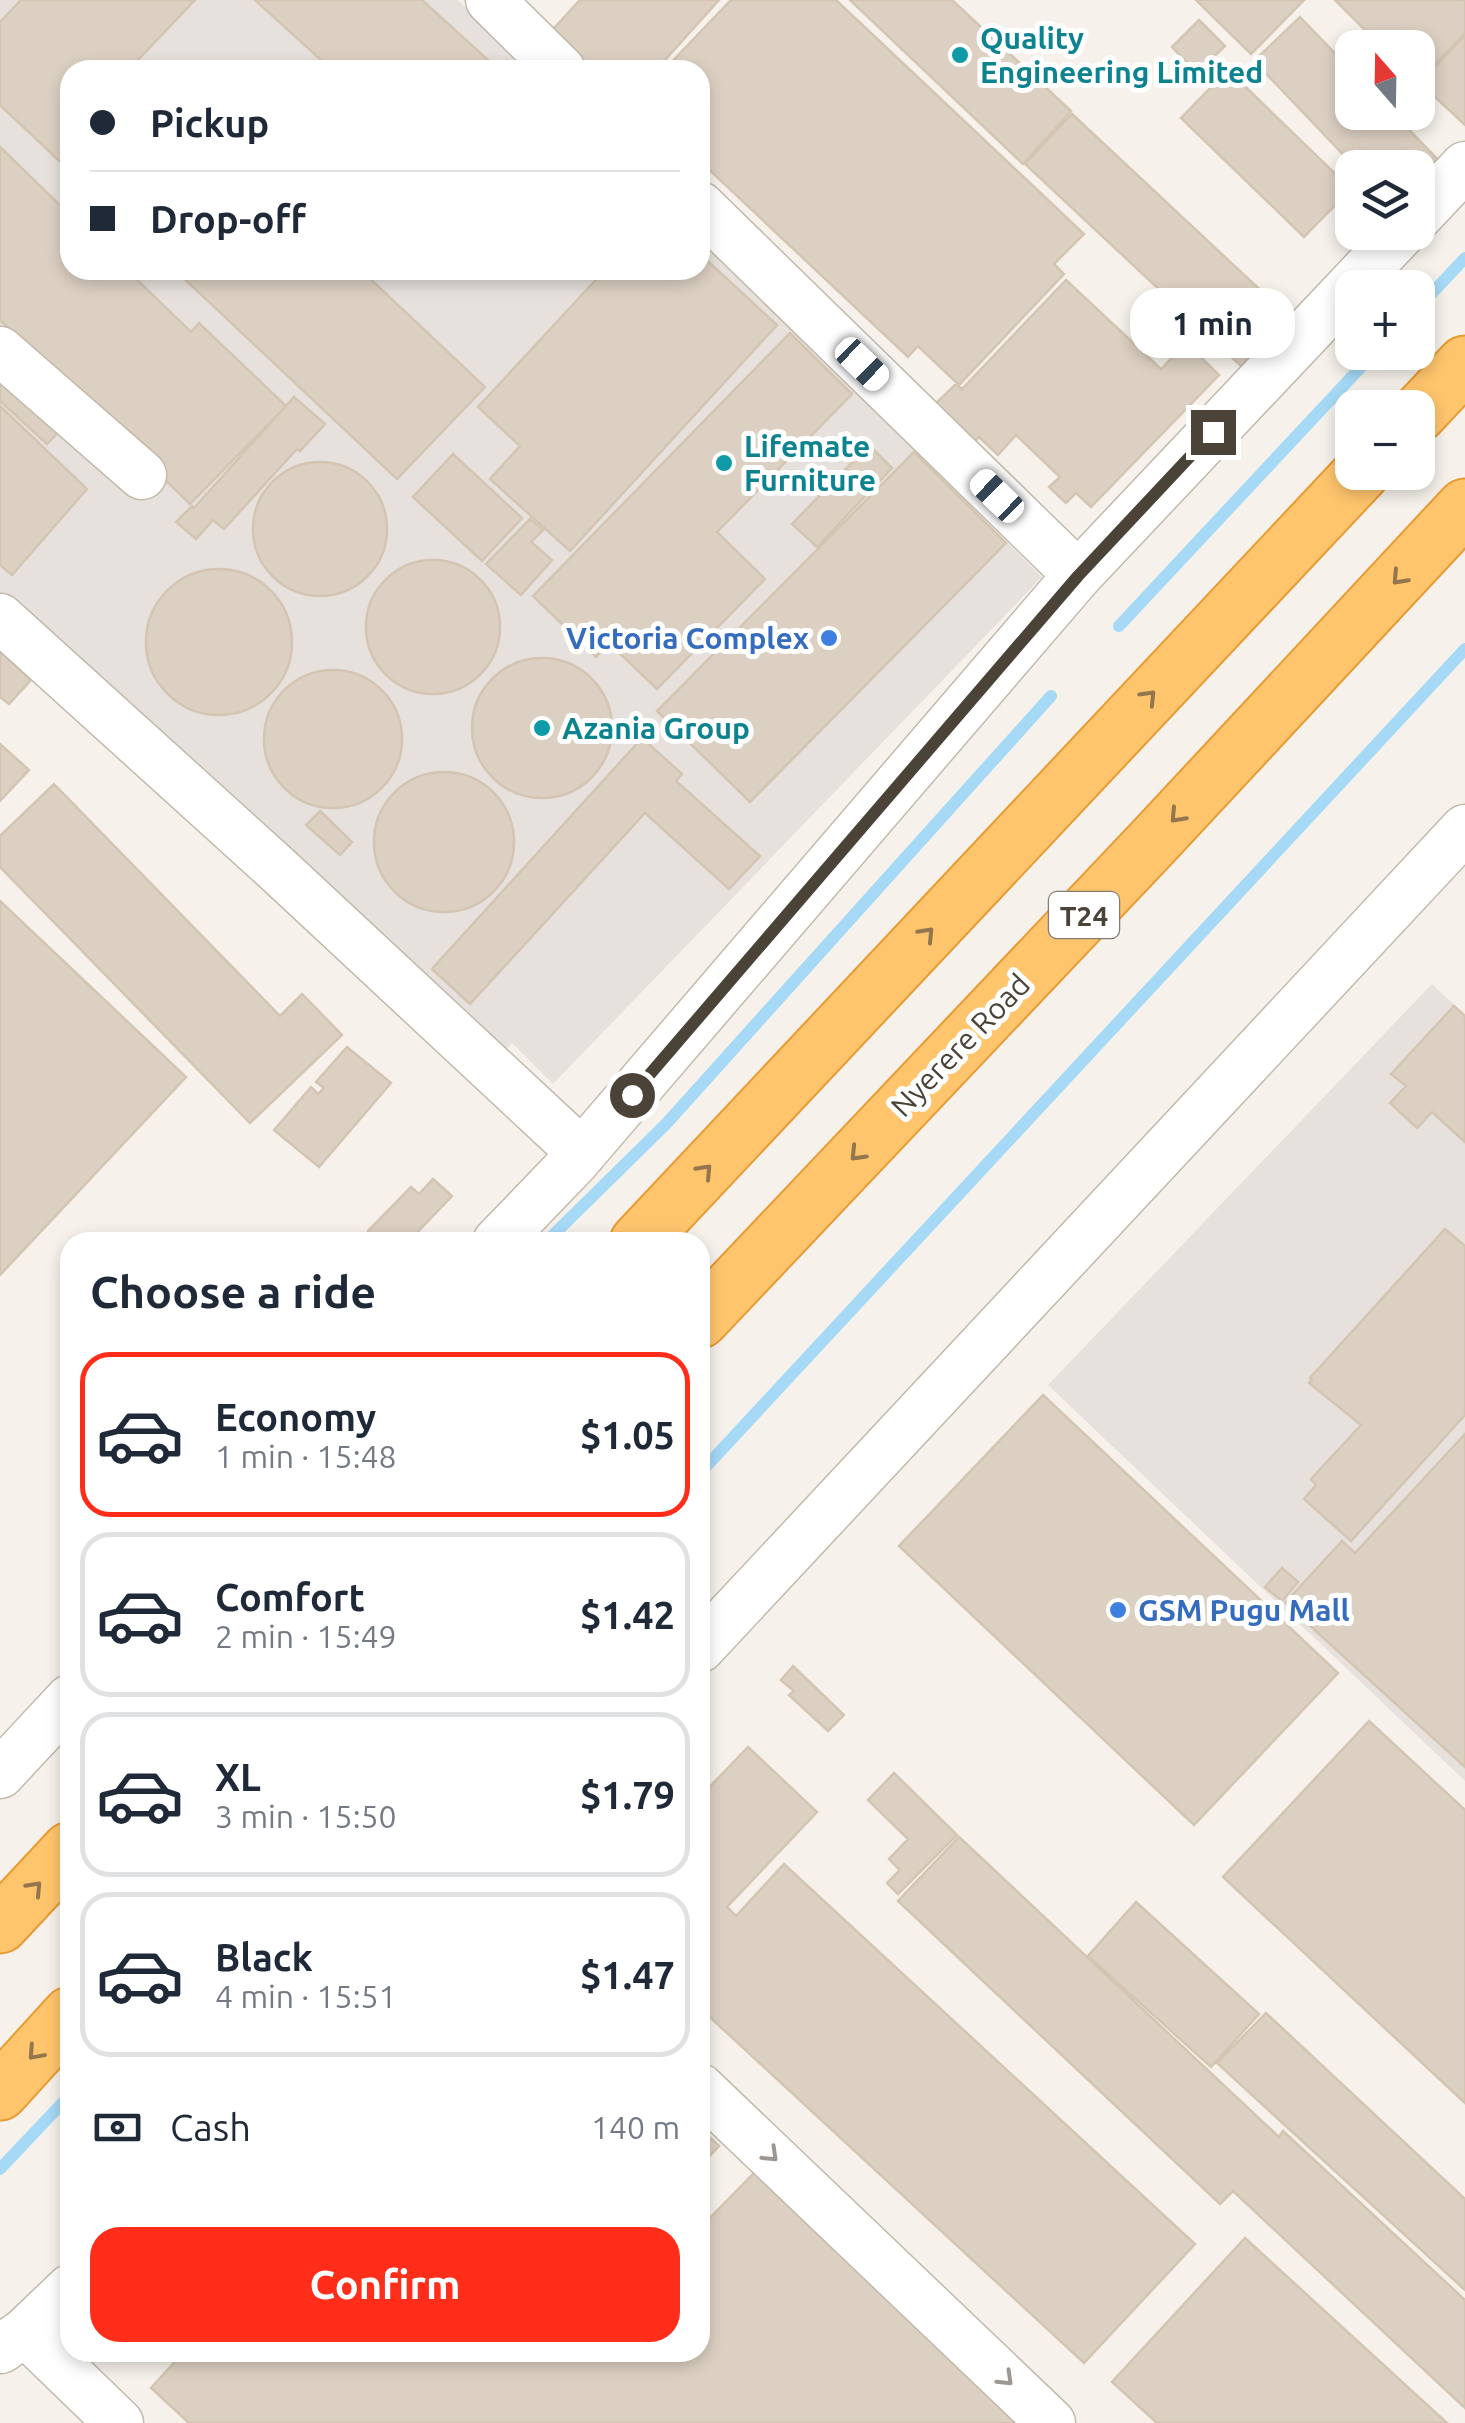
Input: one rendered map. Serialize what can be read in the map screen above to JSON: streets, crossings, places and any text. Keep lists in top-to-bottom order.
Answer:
{
  "streets": {
    "highway": ["T24", "Nyerere Road"]
  },
  "places": [
    "Quality Engineering Limited",
    "Lifemate Furniture",
    "Victoria Complex",
    "Azania Group",
    "GSM Pugu Mall"
  ],
  "north": "top",
  "page": {
    "map_buttons": ["+", "−"],
    "banner": ["Pickup", "Drop-off"],
    "bubble": "1 min",
    "heading": "Choose a ride",
    "list": [
      {
        "name": "Economy",
        "note": "1 min · 15:48",
        "value": "$1.05"
      },
      {
        "name": "Comfort",
        "note": "2 min · 15:49",
        "value": "$1.42"
      },
      {
        "name": "XL",
        "note": "3 min · 15:50",
        "value": "$1.79"
      },
      {
        "name": "Black",
        "note": "4 min · 15:51",
        "value": "$1.47"
      }
    ],
    "pay": ["Cash", "140 m"],
    "buttons": "Confirm"
  }
}
